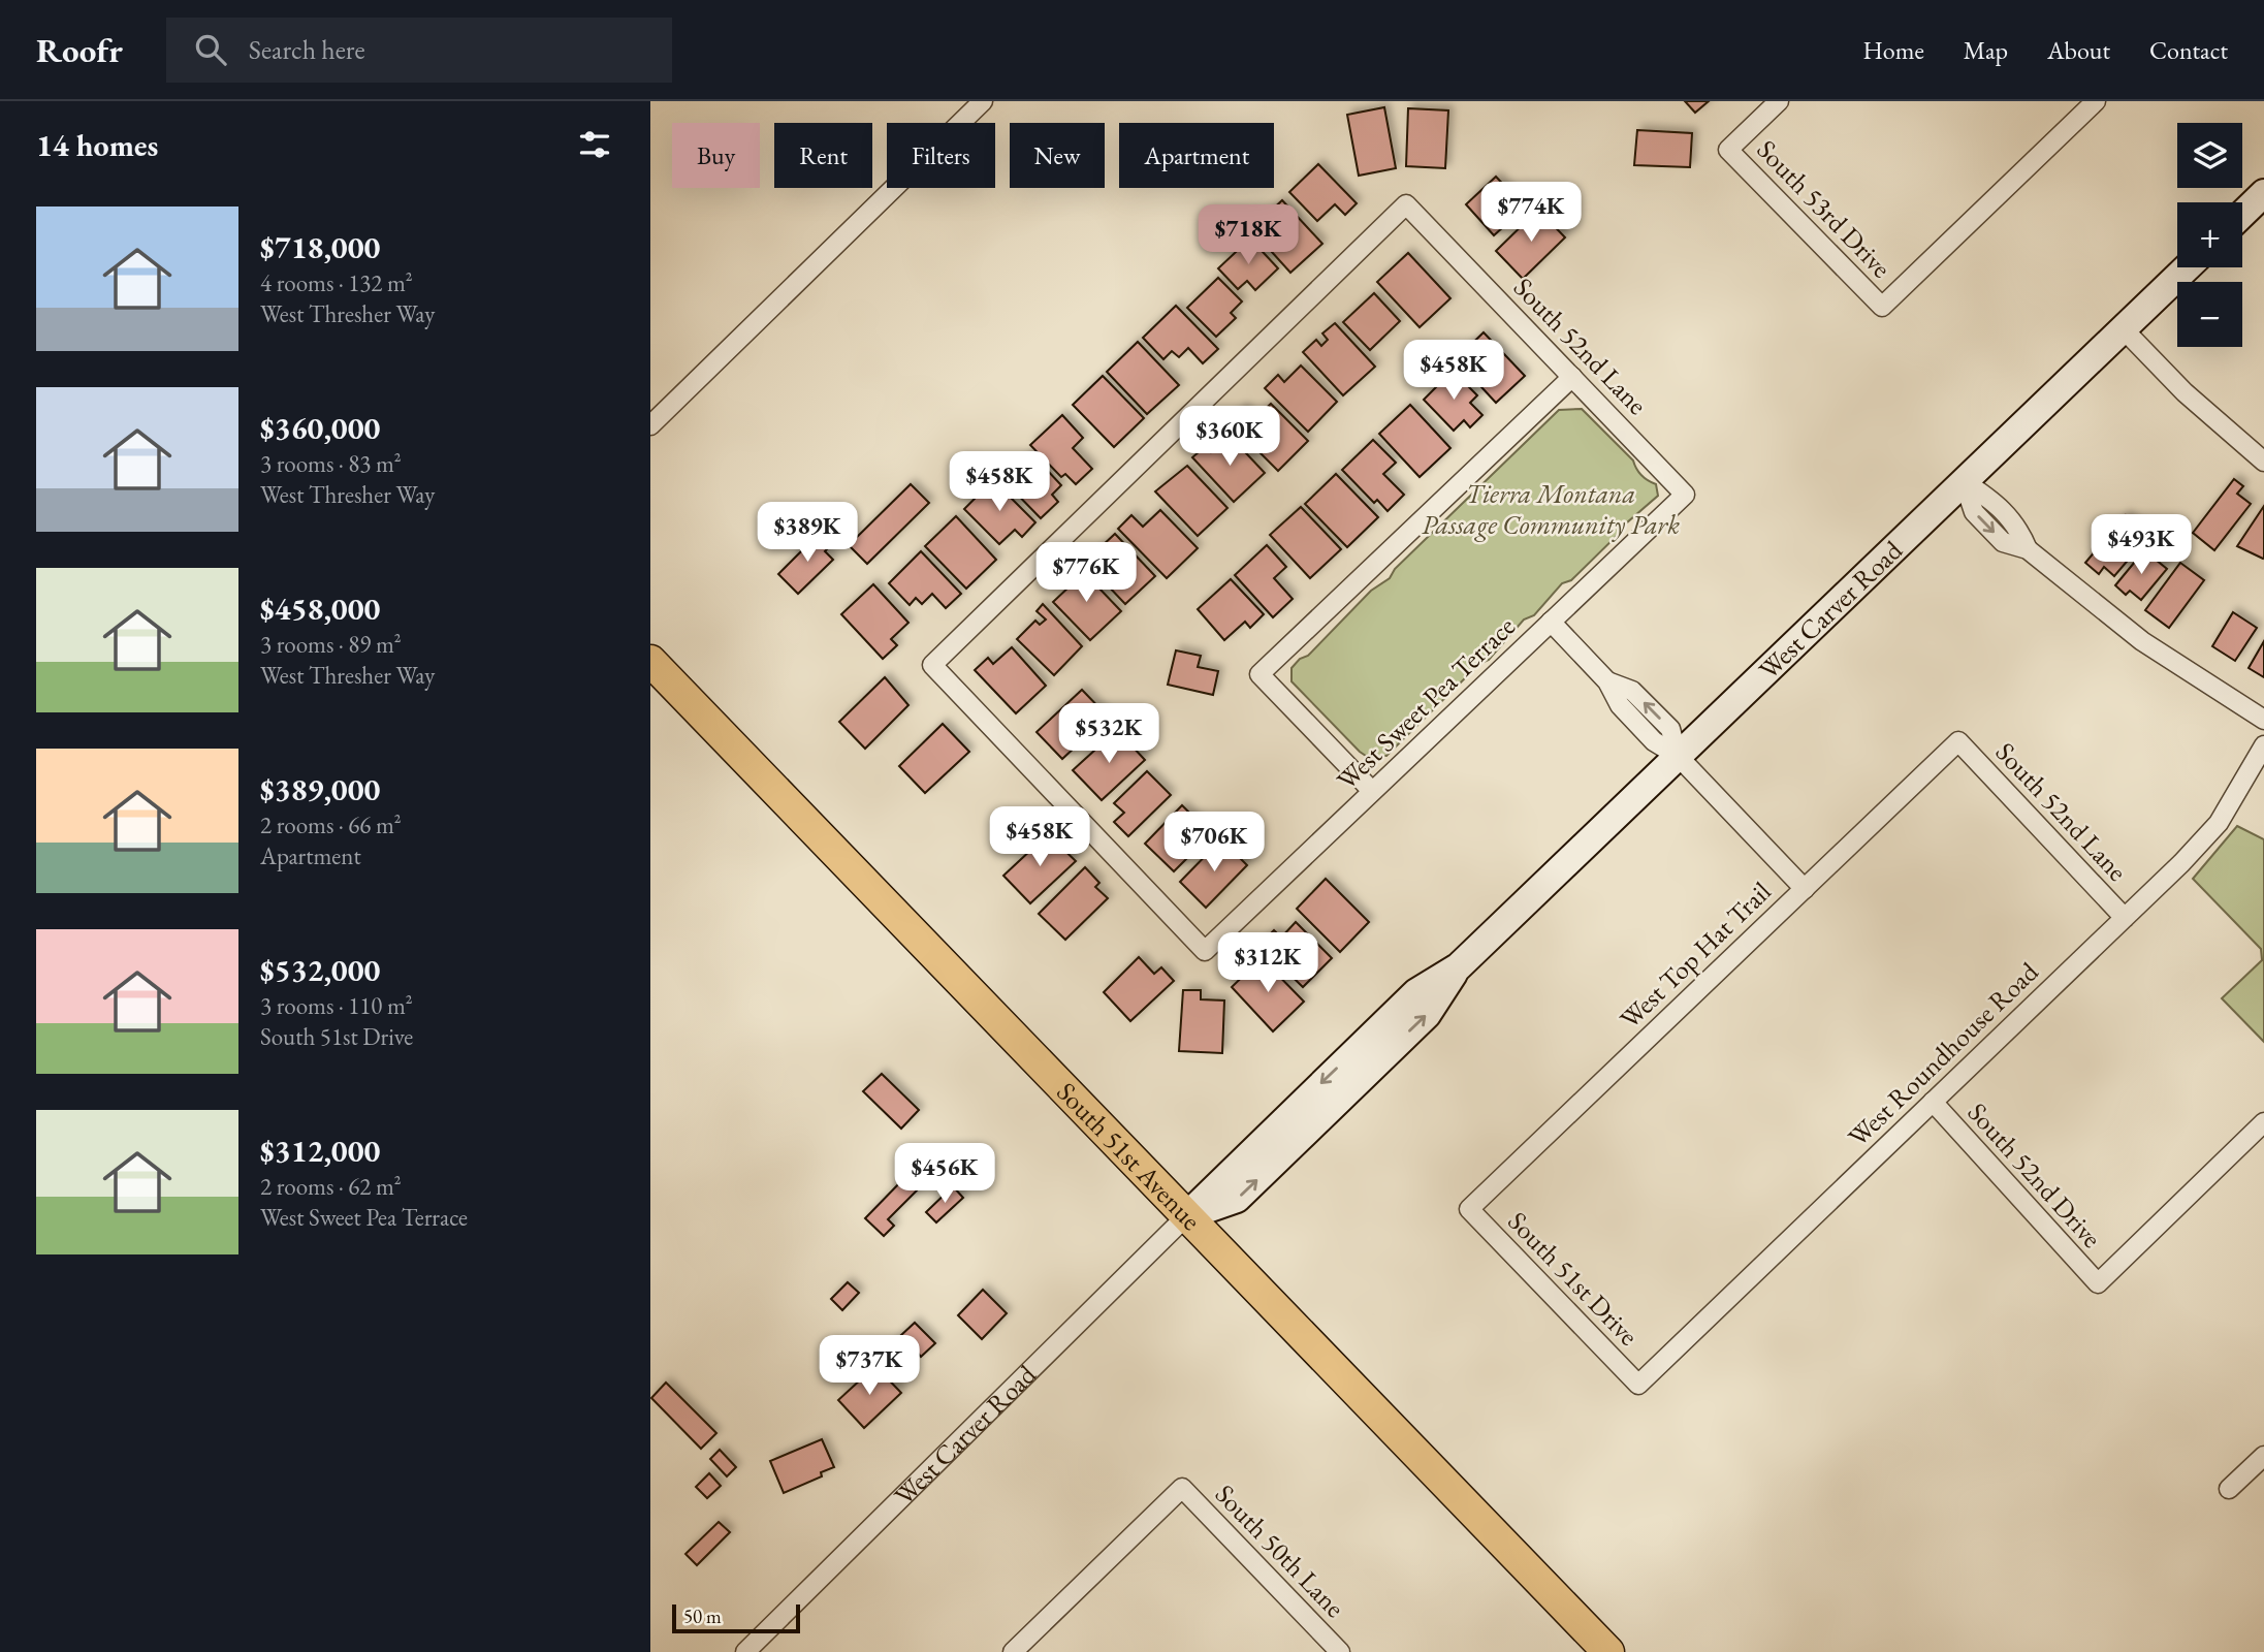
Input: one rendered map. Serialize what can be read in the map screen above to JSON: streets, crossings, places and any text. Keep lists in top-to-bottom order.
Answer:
{
  "streets": {
    "main road": ["South 51st Avenue"],
    "street": [
      "South 53rd Drive",
      "South 52nd Lane",
      "West Carver Road",
      "West Sweet Pea Terrace",
      "West Top Hat Trail",
      "West Roundhouse Road",
      "South 52nd Drive",
      "South 51st Drive",
      "South 50th Lane"
    ]
  },
  "crossings": [
    ["South 52nd Lane", "West Sweet Pea Terrace"],
    ["South 52nd Lane", "West Top Hat Trail"],
    ["South 52nd Lane", "West Roundhouse Road"],
    ["West Carver Road", "South 51st Avenue"],
    ["West Top Hat Trail", "South 51st Drive"],
    ["West Roundhouse Road", "South 52nd Drive"],
    ["West Roundhouse Road", "South 51st Drive"]
  ],
  "parks": ["Tierra Montana Passage Community Park"],
  "scale_bar": "50 m",
  "page": {
    "header": "Roofr",
    "search": "Search here",
    "nav": [
      "Home",
      "Map",
      "About",
      "Contact"
    ],
    "heading": "14 homes",
    "map_buttons": ["+", "−"],
    "chip": [
      "Buy",
      "Rent",
      "Filters",
      "New",
      "Apartment"
    ],
    "price": [
      "$774K",
      "$718K",
      "$458K",
      "$360K",
      "$458K",
      "$389K",
      "$493K",
      "$776K",
      "$532K",
      "$458K",
      "$706K",
      "$312K",
      "$456K",
      "$737K"
    ],
    "list": [
      {
        "name": "$718,000",
        "note": "4 rooms · 132 m² · West Thresher Way"
      },
      {
        "name": "$360,000",
        "note": "3 rooms · 83 m² · West Thresher Way"
      },
      {
        "name": "$458,000",
        "note": "3 rooms · 89 m² · West Thresher Way"
      },
      {
        "name": "$389,000",
        "note": "2 rooms · 66 m² · Apartment"
      },
      {
        "name": "$532,000",
        "note": "3 rooms · 110 m² · South 51st Drive"
      },
      {
        "name": "$312,000",
        "note": "2 rooms · 62 m² · West Sweet Pea Terrace"
      }
    ],
    "scale": "50 m"
  }
}
